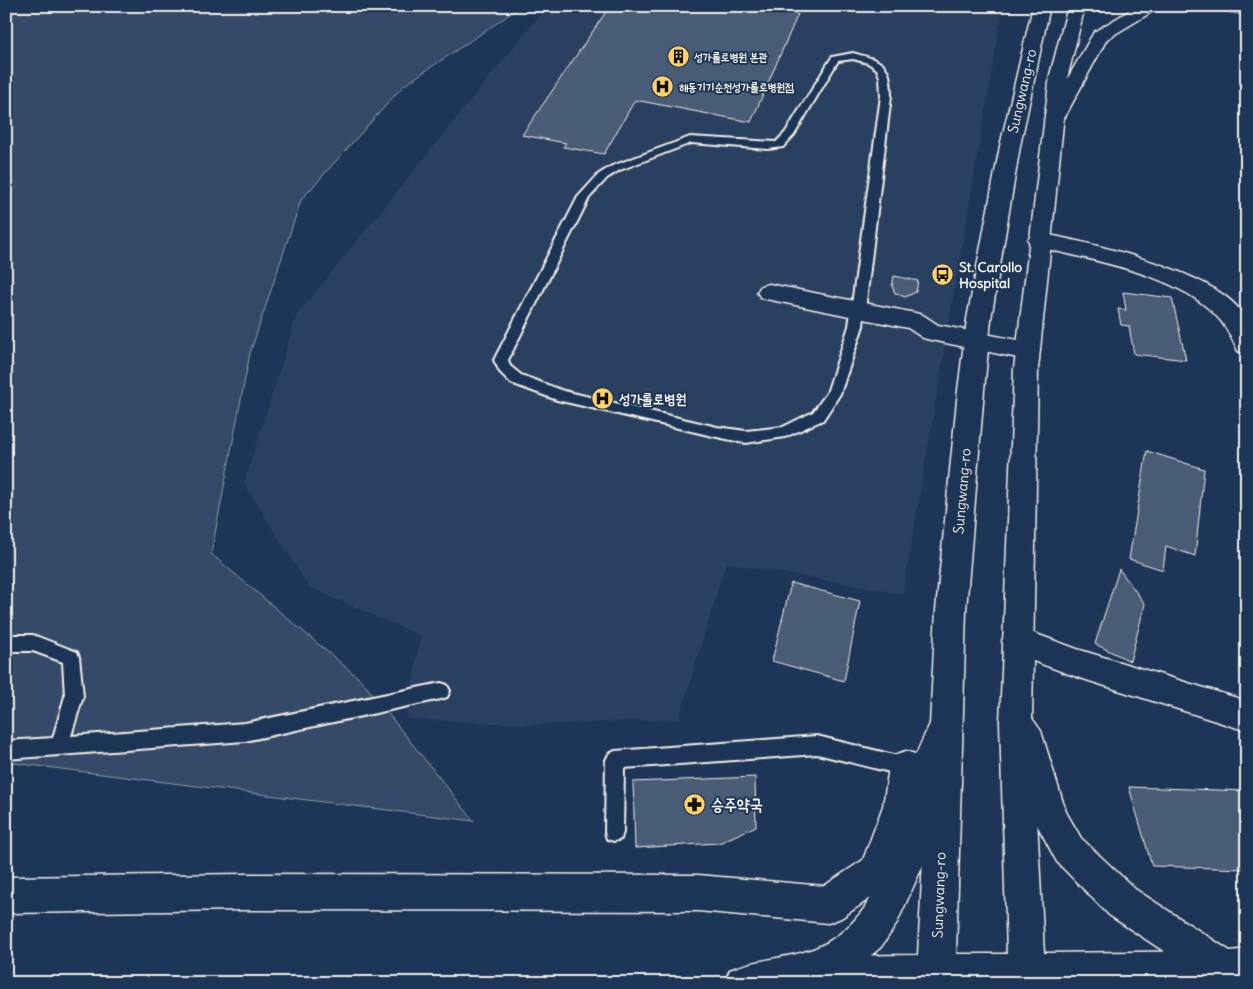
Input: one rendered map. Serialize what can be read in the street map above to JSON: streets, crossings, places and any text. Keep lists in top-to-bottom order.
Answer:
{
  "streets": {
    "main road": ["Sungwang-ro"]
  },
  "places": {
    "building": ["성가롤로병원 본관"],
    "hospital": ["해동기기순천성가롤로병원점", "성가롤로병원"],
    "bus stop": ["St. Carollo Hospital"],
    "pharmacy": ["승주약국"]
  }
}
